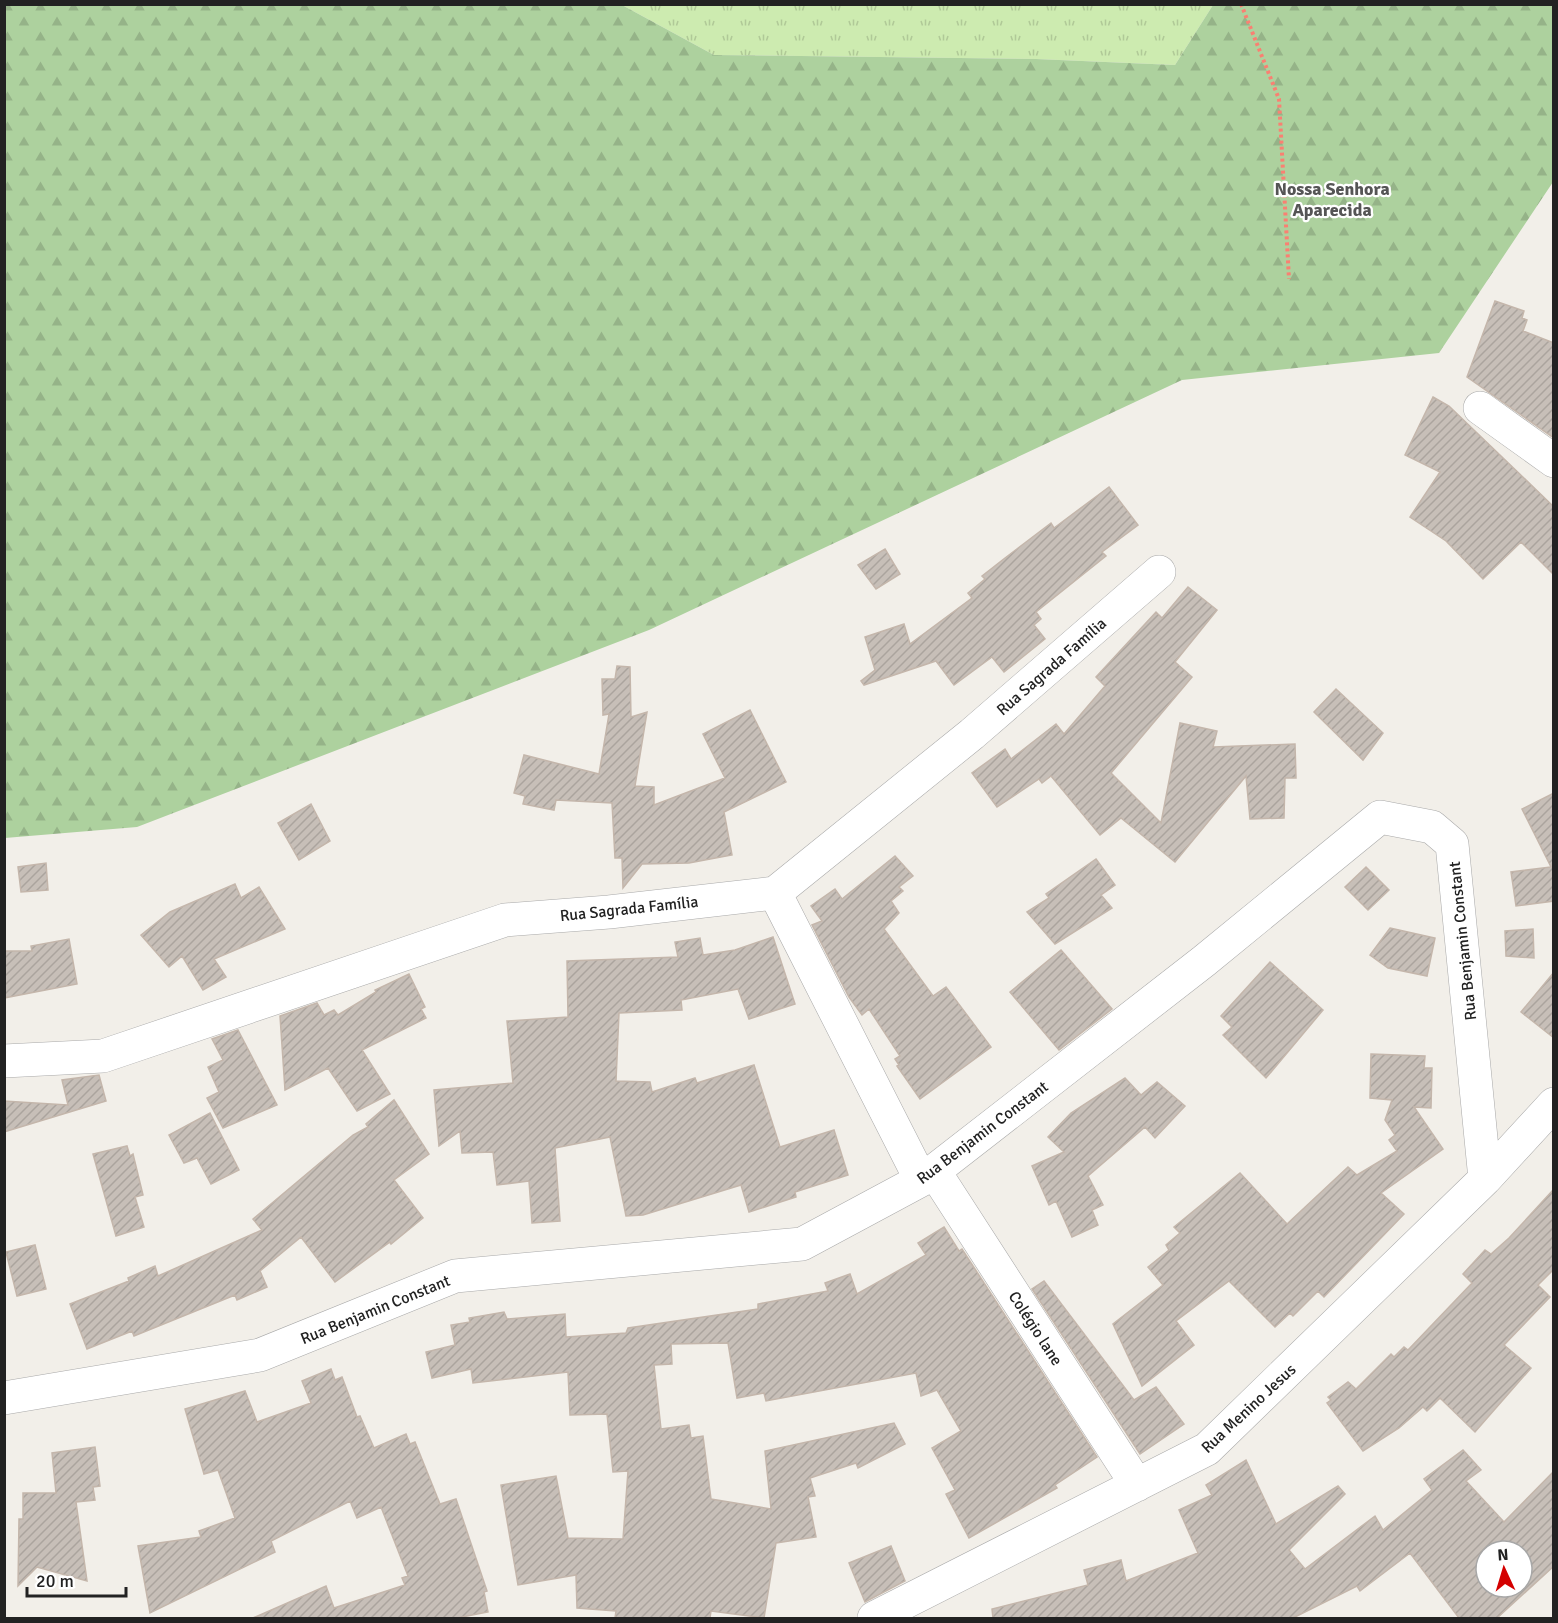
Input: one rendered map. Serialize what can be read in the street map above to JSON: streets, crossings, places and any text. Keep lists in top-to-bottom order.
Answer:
{
  "streets": {
    "street": [
      "Rua Sagrada Família",
      "Rua Benjamin Constant",
      "Colégio lane",
      "Rua Menino Jesus"
    ]
  },
  "crossings": [
    ["Rua Sagrada Família", "Colégio lane"],
    ["Rua Benjamin Constant", "Colégio lane"],
    ["Rua Benjamin Constant", "Rua Menino Jesus"],
    ["Colégio lane", "Rua Menino Jesus"]
  ],
  "districts": ["Nossa Senhora Aparecida"],
  "scale_bar": "20 m",
  "north": "top"
}
